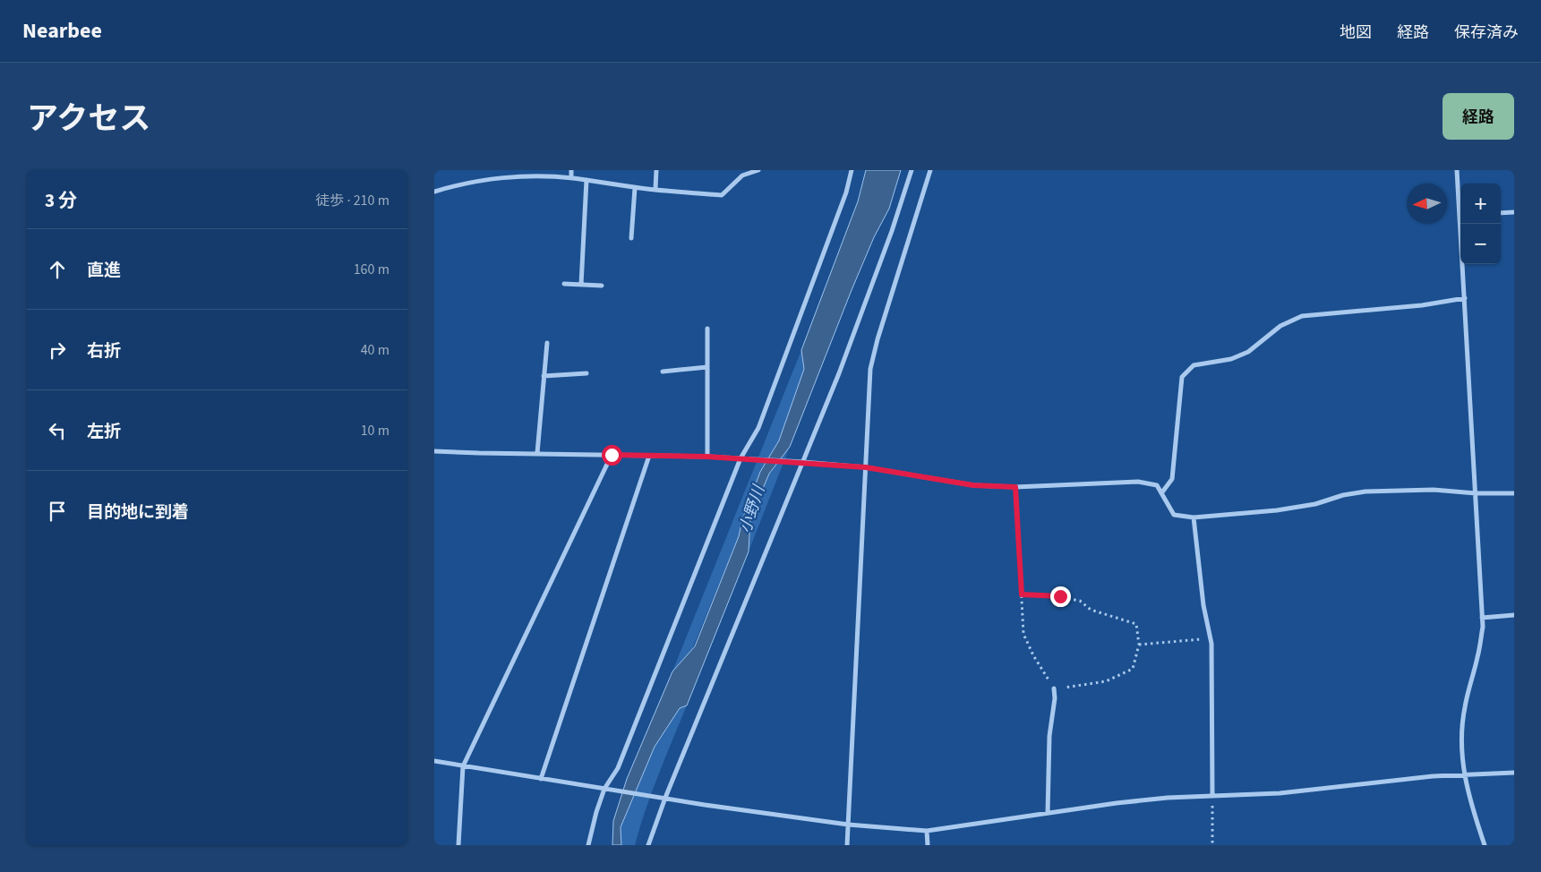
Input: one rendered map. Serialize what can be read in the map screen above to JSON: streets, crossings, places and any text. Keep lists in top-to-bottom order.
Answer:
{
  "water": ["小野川"],
  "north": "left",
  "page": {
    "header": "Nearbee",
    "nav": ["地図", "経路", "保存済み"],
    "title": "アクセス",
    "buttons": "経路",
    "heading": ["3 分", "徒歩 · 210 m"],
    "map_buttons": ["+", "−"],
    "list": [
      ["直進", "160 m"],
      ["右折", "40 m"],
      ["左折", "10 m"],
      "目的地に到着"
    ]
  }
}
